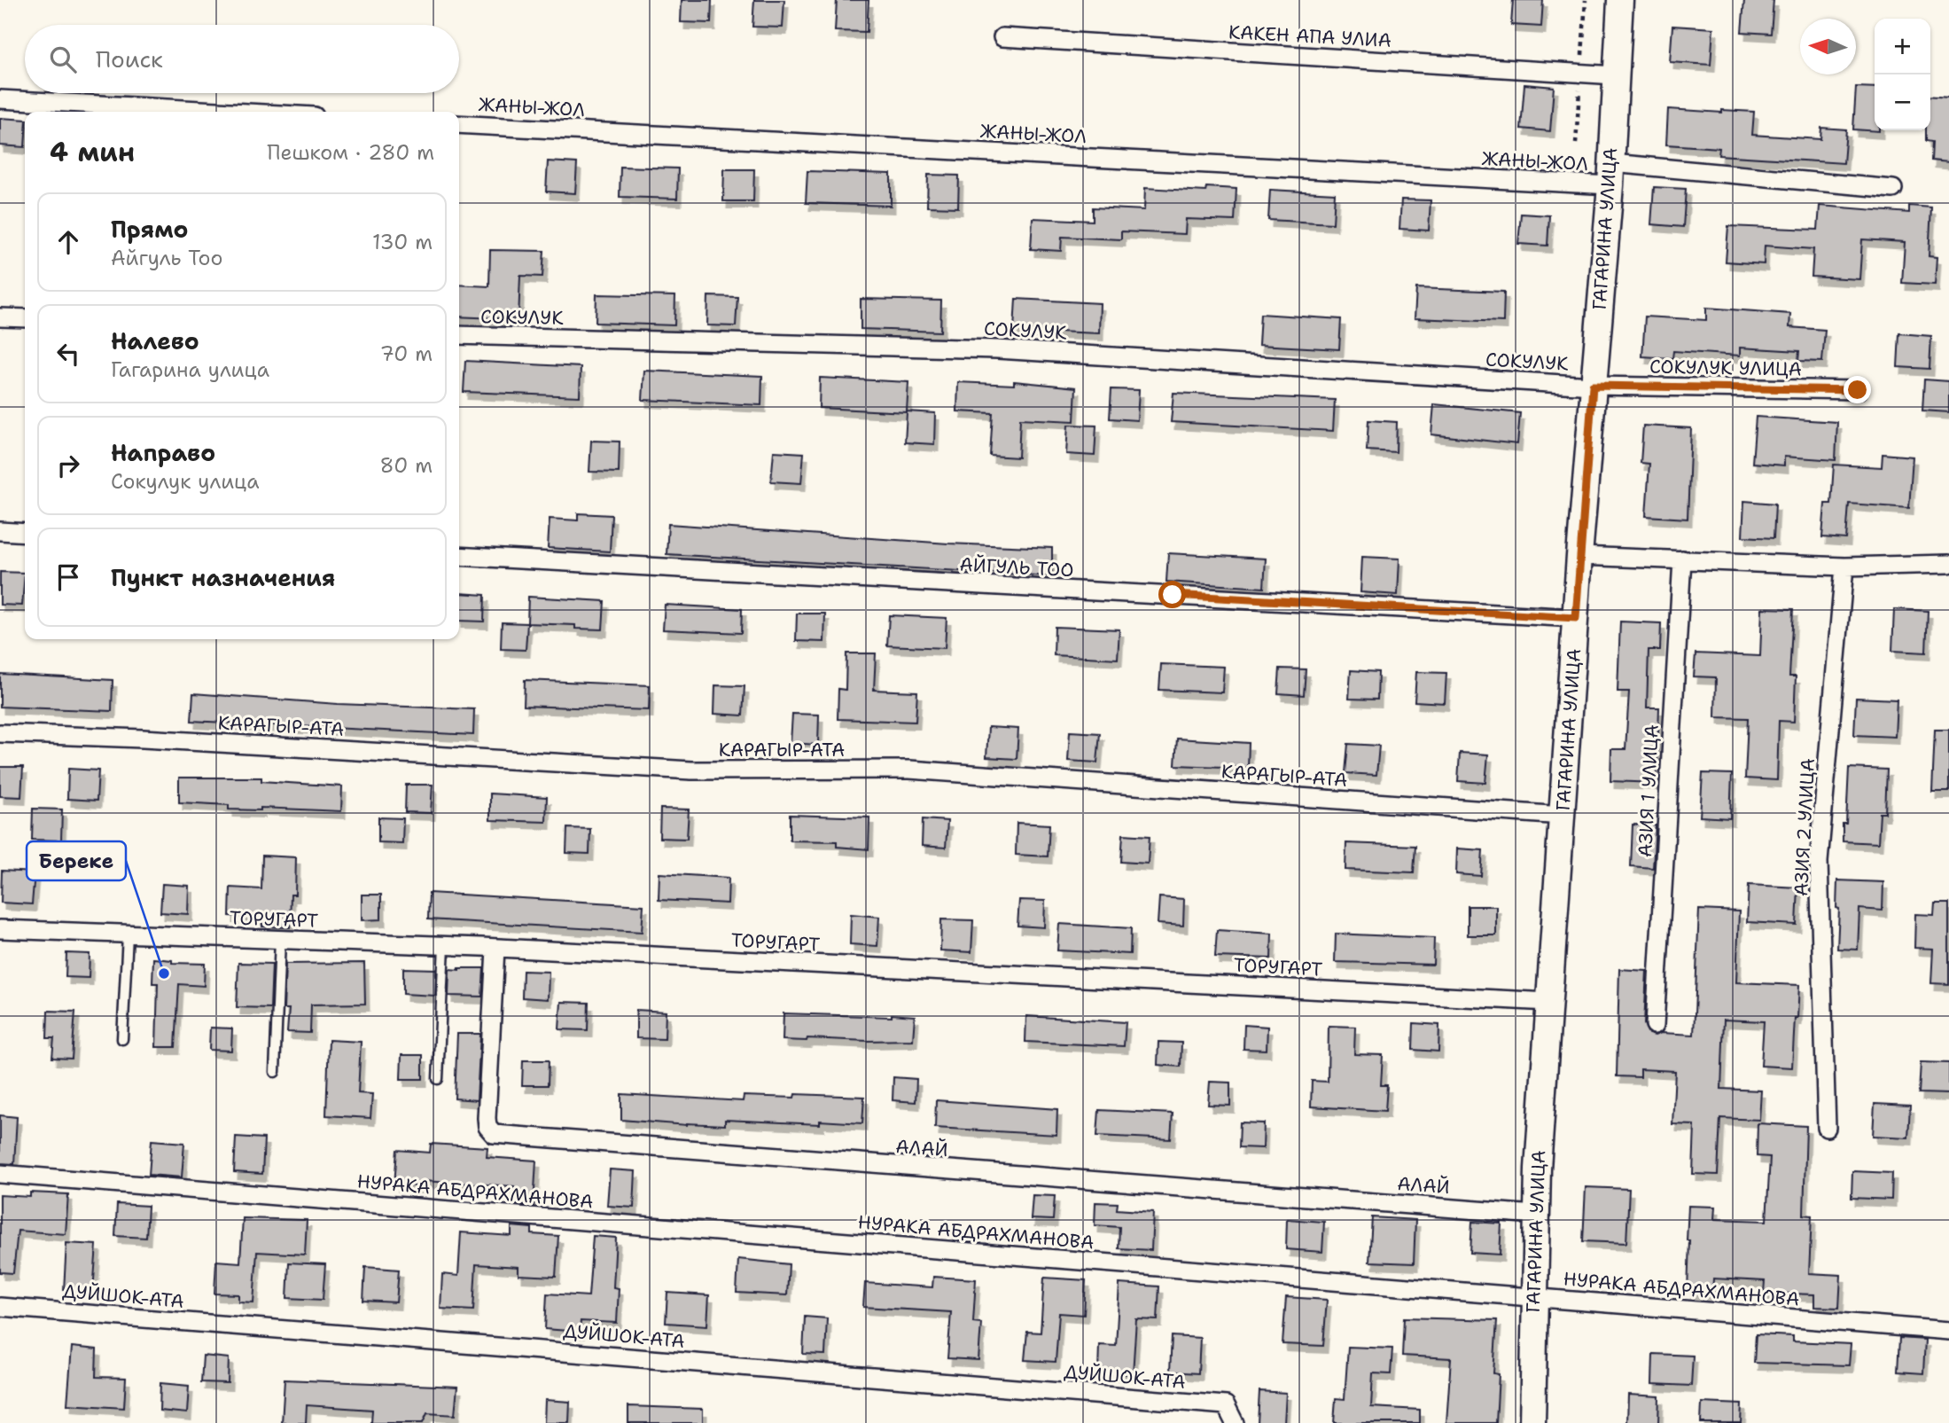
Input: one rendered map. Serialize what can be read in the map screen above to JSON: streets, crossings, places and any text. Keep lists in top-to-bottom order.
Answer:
{
  "streets": {
    "main road": ["ГАГАРИНА УЛИЦА"],
    "street": [
      "КАКЕН АПА УЛИА",
      "ЖАНЫ-ЖОЛ",
      "СОКУЛУК",
      "СОКУЛУК УЛИЦА",
      "АЙГУЛЬ ТОО",
      "КАРАГЫР-АТА",
      "АЗИЯ 1 УЛИЦА",
      "АЗИЯ 2 УЛИЦА",
      "ТОРУГАРТ",
      "АЛАЙ",
      "НУРАКА АБДРАХМАНОВА",
      "ДУЙШОК-АТА"
    ]
  },
  "crossings": [
    ["КАКЕН АПА УЛИА", "ГАГАРИНА УЛИЦА"],
    ["ЖАНЫ-ЖОЛ", "ГАГАРИНА УЛИЦА"],
    ["ГАГАРИНА УЛИЦА", "СОКУЛУК"],
    ["ГАГАРИНА УЛИЦА", "СОКУЛУК УЛИЦА"],
    ["ГАГАРИНА УЛИЦА", "АЙГУЛЬ ТОО"],
    ["ГАГАРИНА УЛИЦА", "КАРАГЫР-АТА"],
    ["ГАГАРИНА УЛИЦА", "ТОРУГАРТ"],
    ["ГАГАРИНА УЛИЦА", "АЛАЙ"],
    ["ГАГАРИНА УЛИЦА", "НУРАКА АБДРАХМАНОВА"],
    ["СОКУЛУК", "СОКУЛУК УЛИЦА"],
    ["ТОРУГАРТ", "АЛАЙ"]
  ],
  "places": ["Береке"],
  "north": "left",
  "page": {
    "map_buttons": ["+", "−"],
    "search": "Поиск",
    "heading": ["4 мин", "Пешком · 280 m"],
    "list": [
      ["Прямо", "Айгуль Тоо", "130 m"],
      ["Налево", "Гагарина улица", "70 m"],
      ["Направо", "Сокулук улица", "80 m"],
      "Пункт назначения"
    ]
  }
}
